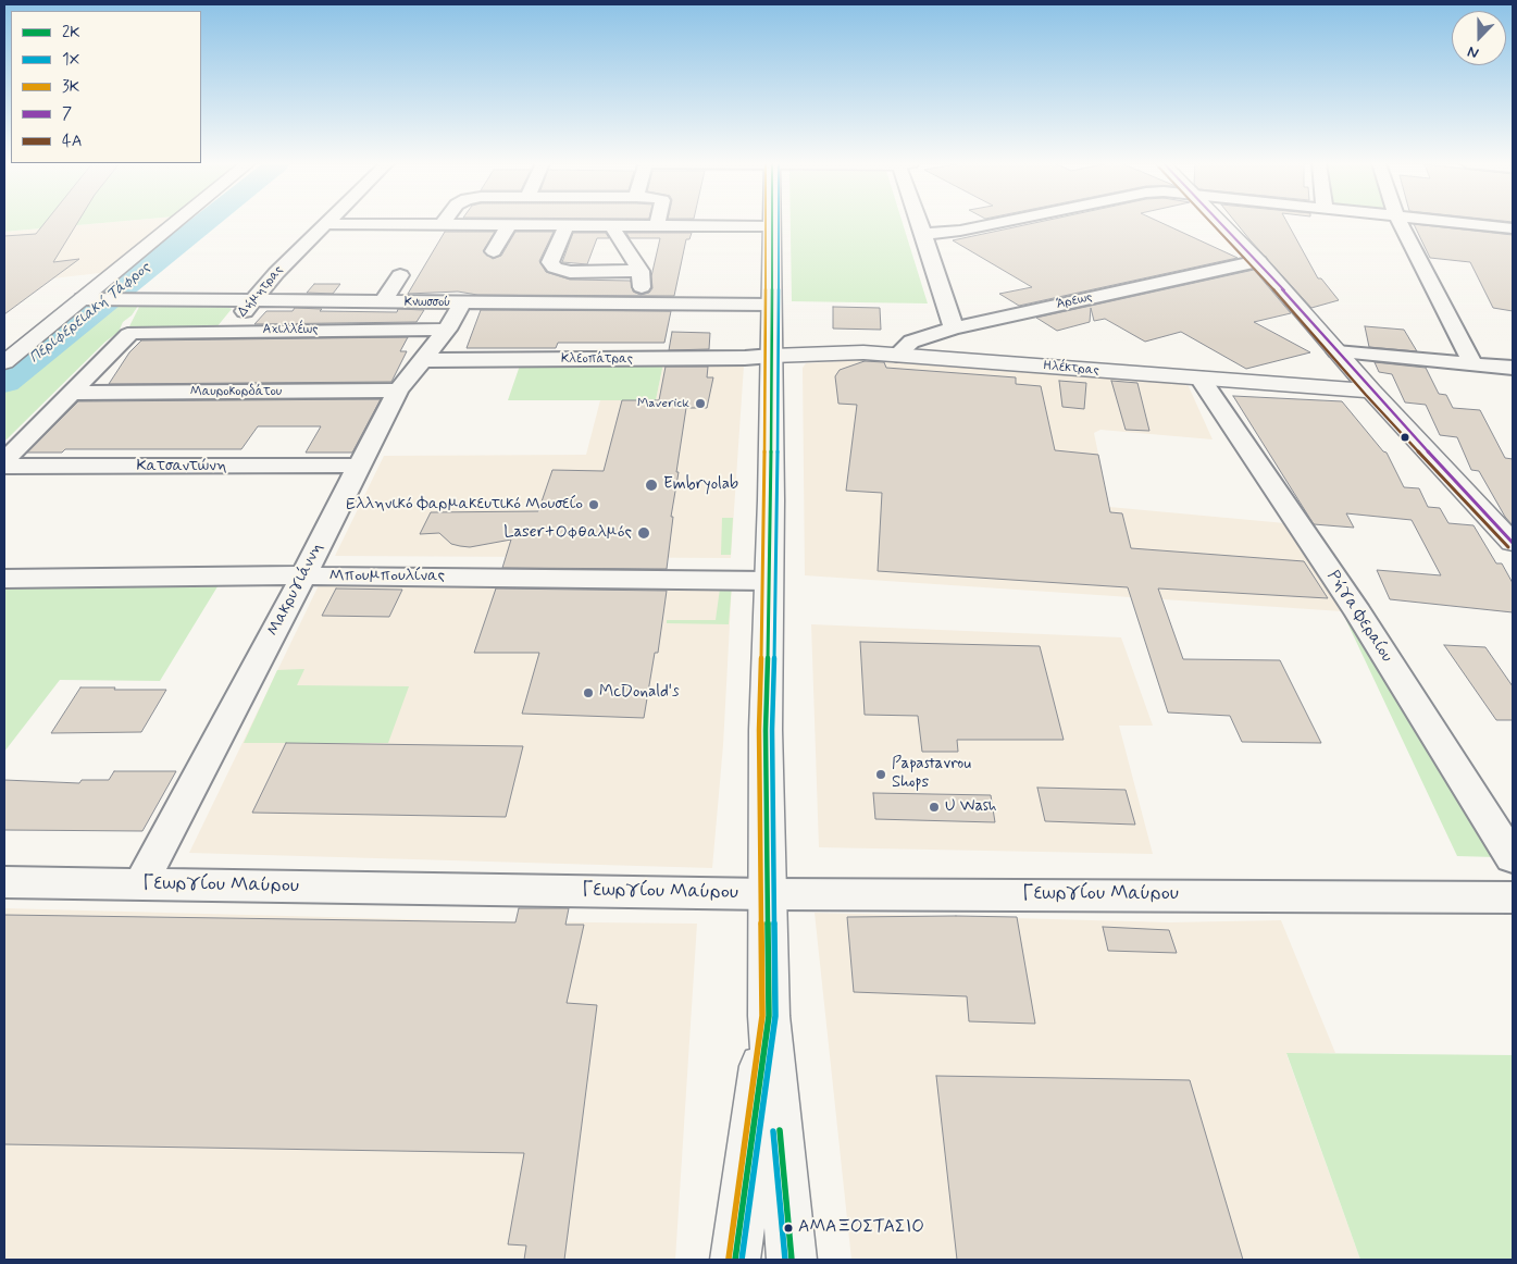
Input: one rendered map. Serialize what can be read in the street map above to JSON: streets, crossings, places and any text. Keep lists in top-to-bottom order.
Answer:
{
  "streets": {
    "main road": ["Ηλέκτρας"],
    "street": [
      "Δήμητρας",
      "Άρεως",
      "Κνωσσού",
      "Αχιλλέως",
      "Κλεοπάτρας",
      "Μαυροκορδάτου",
      "Κατσαντώνη",
      "Μπουμπουλίνας",
      "Μακρυγιάννη",
      "Ρήγα Φεραίου",
      "Γεωργίου Μαύρου"
    ]
  },
  "crossings": [
    ["Δήμητρας", "Κνωσσού"],
    ["Δήμητρας", "Αχιλλέως"],
    ["Άρεως", "Ηλέκτρας"],
    ["Κνωσσού", "Μακρυγιάννη"],
    ["Αχιλλέως", "Μαυροκορδάτου"],
    ["Αχιλλέως", "Μακρυγιάννη"],
    ["Κλεοπάτρας", "Ηλέκτρας"],
    ["Κλεοπάτρας", "Μακρυγιάννη"],
    ["Ηλέκτρας", "Ρήγα Φεραίου"],
    ["Μαυροκορδάτου", "Μακρυγιάννη"],
    ["Κατσαντώνη", "Μακρυγιάννη"],
    ["Μπουμπουλίνας", "Μακρυγιάννη"],
    ["Μακρυγιάννη", "Γεωργίου Μαύρου"]
  ],
  "water": ["Περιφερειακή Τάφρος"],
  "places": [
    "Maverick",
    "Embryolab",
    "Ελληνικό Φαρμακευτικό Μουσείο",
    "Laser+Οφθαλμός",
    "McDonald's",
    "Papastavrou Shops",
    "U Wash",
    "ΑΜΑΞΟΣΤΑΣΙΟ"
  ],
  "lines": [
    "transit line 2Κ",
    "transit line 1Χ",
    "transit line 3Κ",
    "transit line 7",
    "transit line 4Α"
  ],
  "legend": [
    "2Κ",
    "1Χ",
    "3Κ",
    "7",
    "4Α"
  ],
  "north": "bottom"
}
